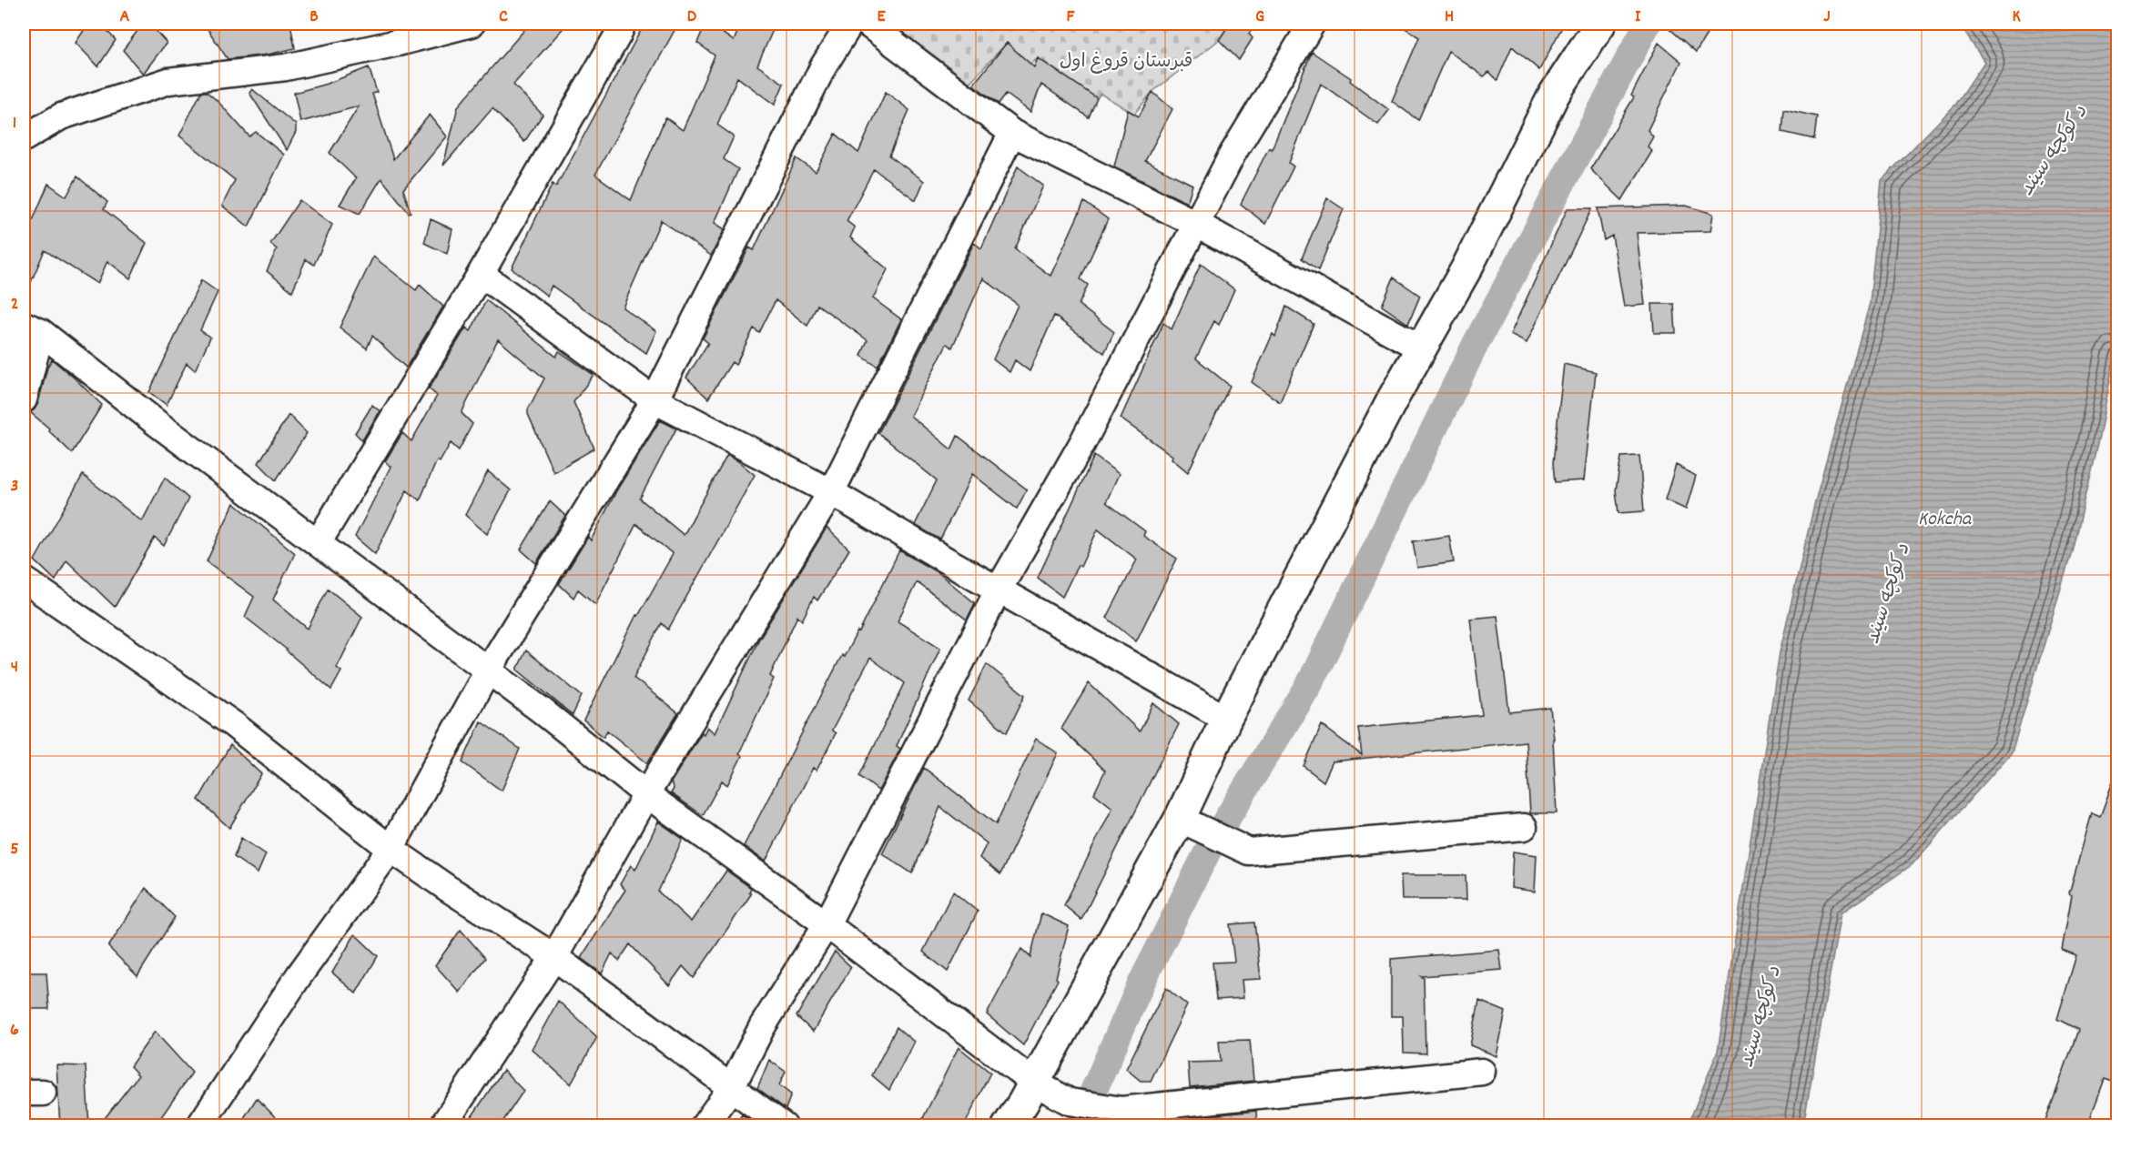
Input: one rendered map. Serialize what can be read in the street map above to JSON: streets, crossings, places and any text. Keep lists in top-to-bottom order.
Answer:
{
  "water": ["د کوکچه سیند", "Kokcha"],
  "parks": ["قبرستان قروغ اول"],
  "grid": {
    "columns": [
      "A",
      "B",
      "C",
      "D",
      "E",
      "F",
      "G",
      "H",
      "I",
      "J",
      "K"
    ],
    "rows": [
      "1",
      "2",
      "3",
      "4",
      "5",
      "6"
    ]
  }
}
